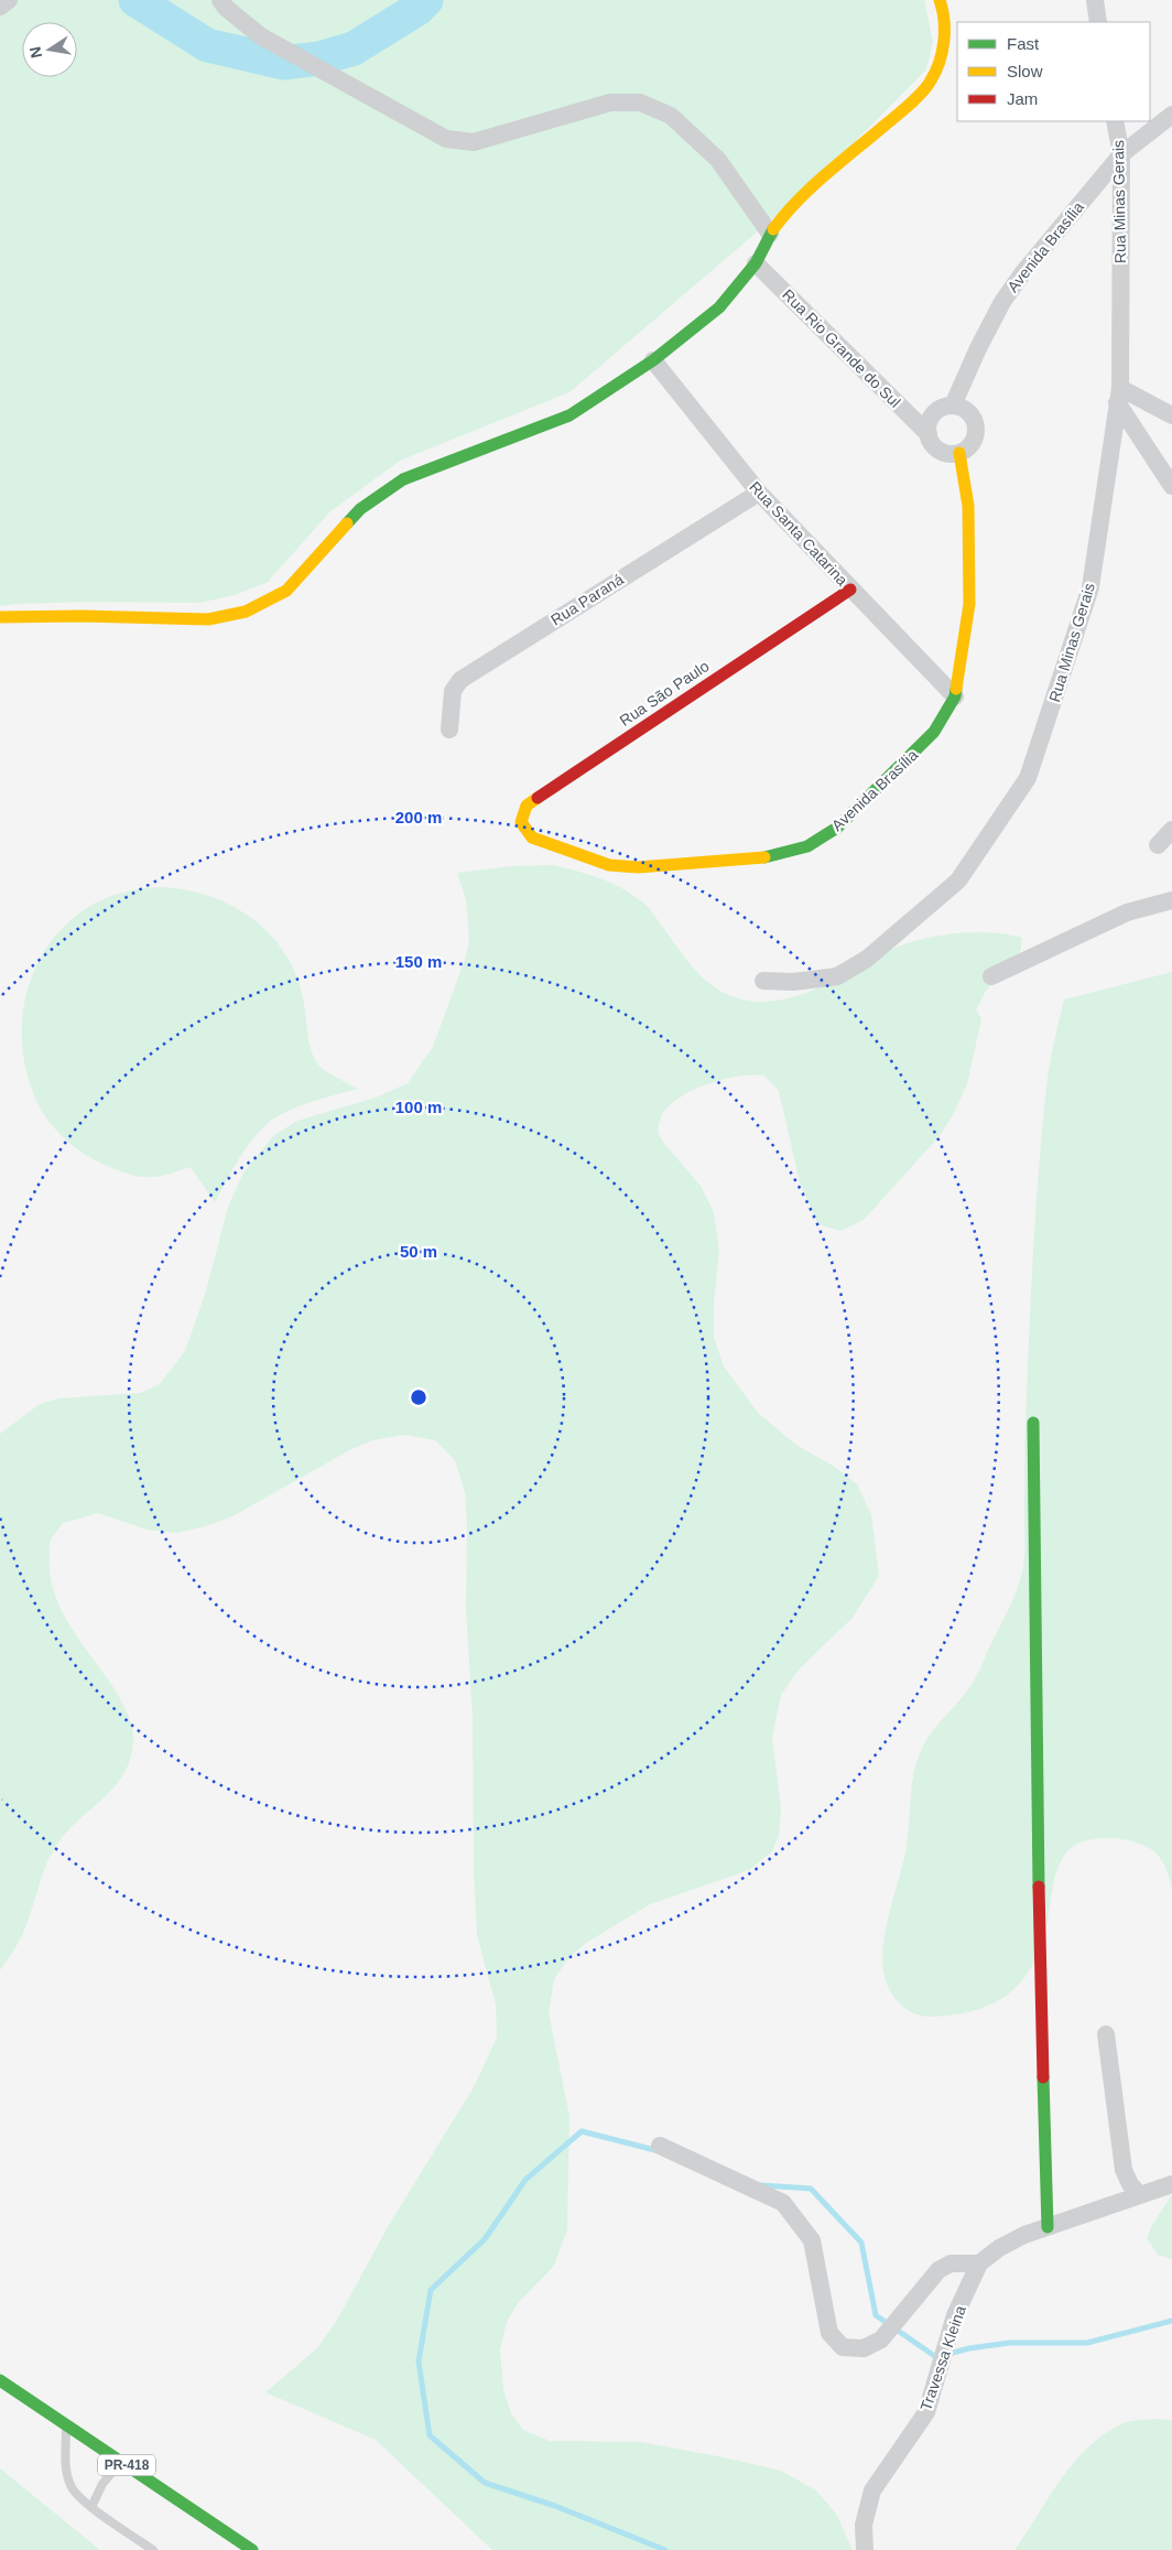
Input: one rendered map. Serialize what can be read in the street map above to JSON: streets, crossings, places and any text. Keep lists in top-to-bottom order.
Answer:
{
  "streets": {
    "main road": ["Avenida Brasília", "Rua São Paulo", "PR-418"],
    "street": [
      "Rua Minas Gerais",
      "Rua Rio Grande do Sul",
      "Rua Santa Catarina",
      "Rua Paraná",
      "Travessa Kleina"
    ]
  },
  "crossings": [
    ["Rua Minas Gerais", "Avenida Brasília"],
    ["Avenida Brasília", "Rua Rio Grande do Sul"],
    ["Avenida Brasília", "Rua Santa Catarina"],
    ["Avenida Brasília", "Rua São Paulo"],
    ["Rua Santa Catarina", "Rua Paraná"],
    ["Rua Santa Catarina", "Rua São Paulo"]
  ],
  "legend": ["Fast", "Slow", "Jam"],
  "north": "left",
  "rings": [
    "200 m",
    "150 m",
    "100 m",
    "50 m"
  ]
}
